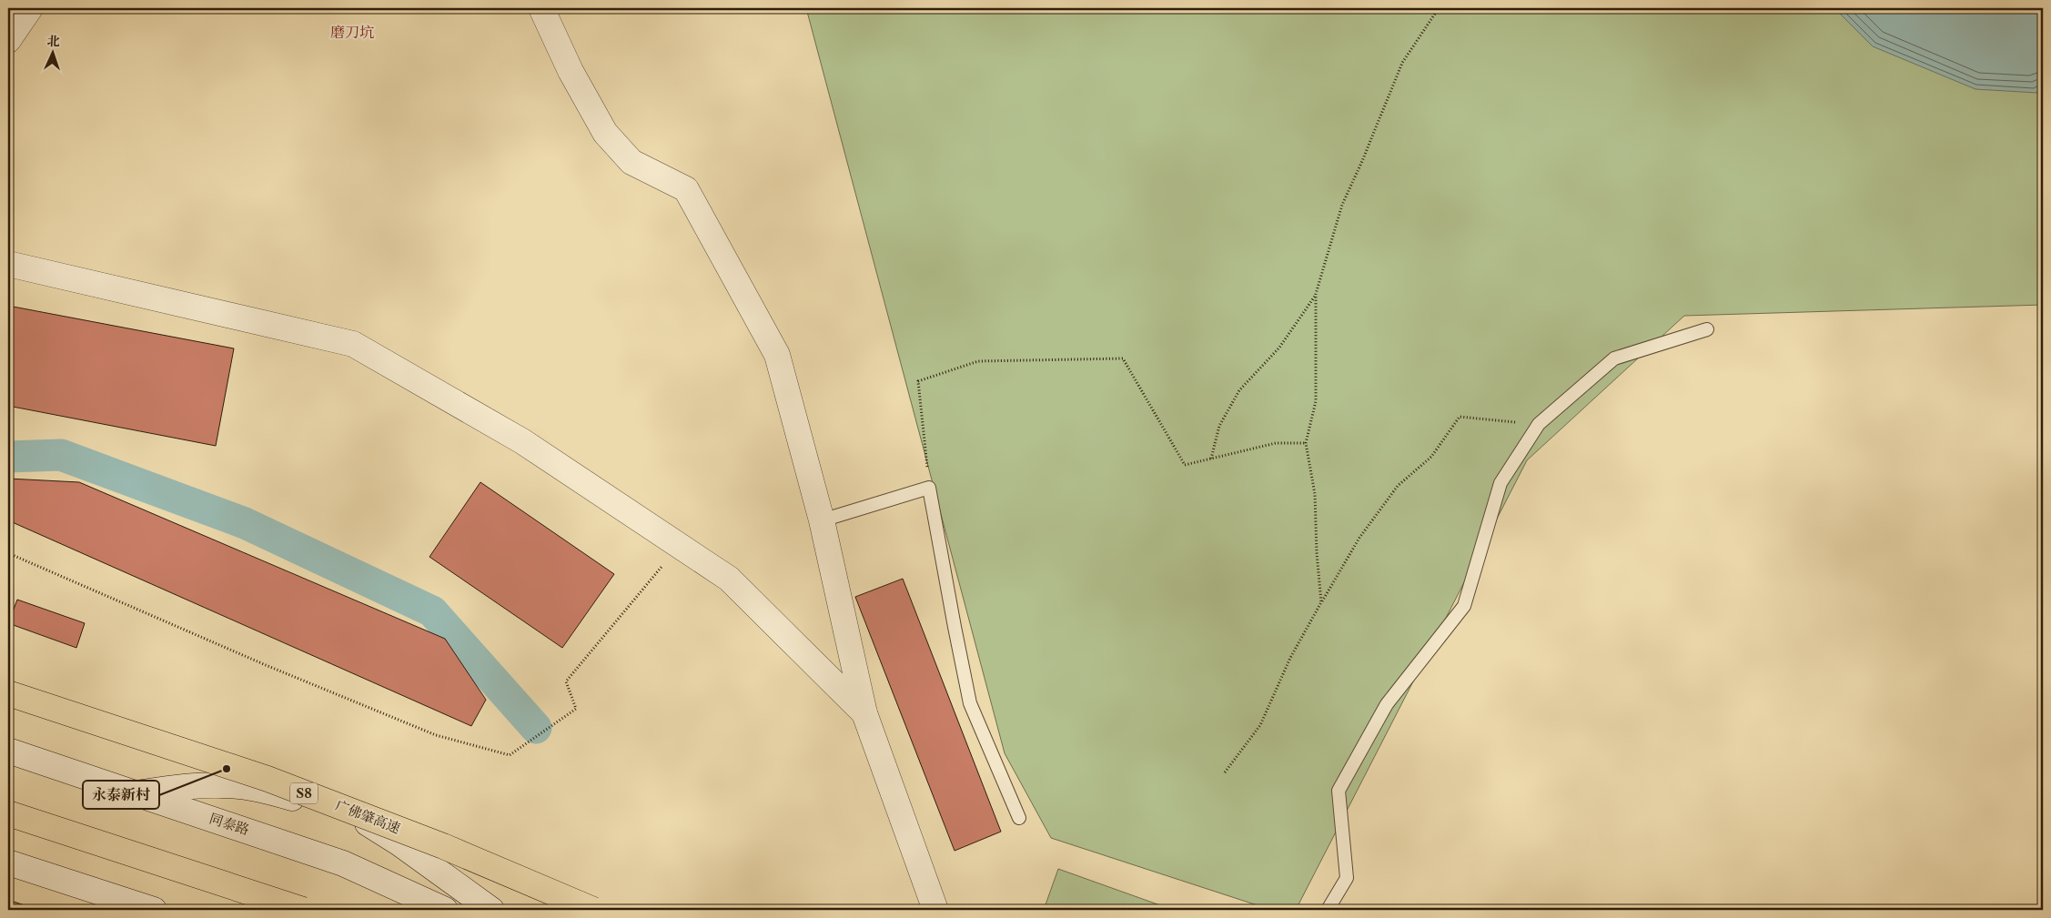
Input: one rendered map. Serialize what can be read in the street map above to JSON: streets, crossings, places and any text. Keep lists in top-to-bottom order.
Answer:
{
  "streets": {
    "highway": ["S8", "广佛肇高速"],
    "street": ["同泰路"]
  },
  "districts": ["磨刀坑"],
  "places": ["永泰新村"],
  "north": "top"
}
